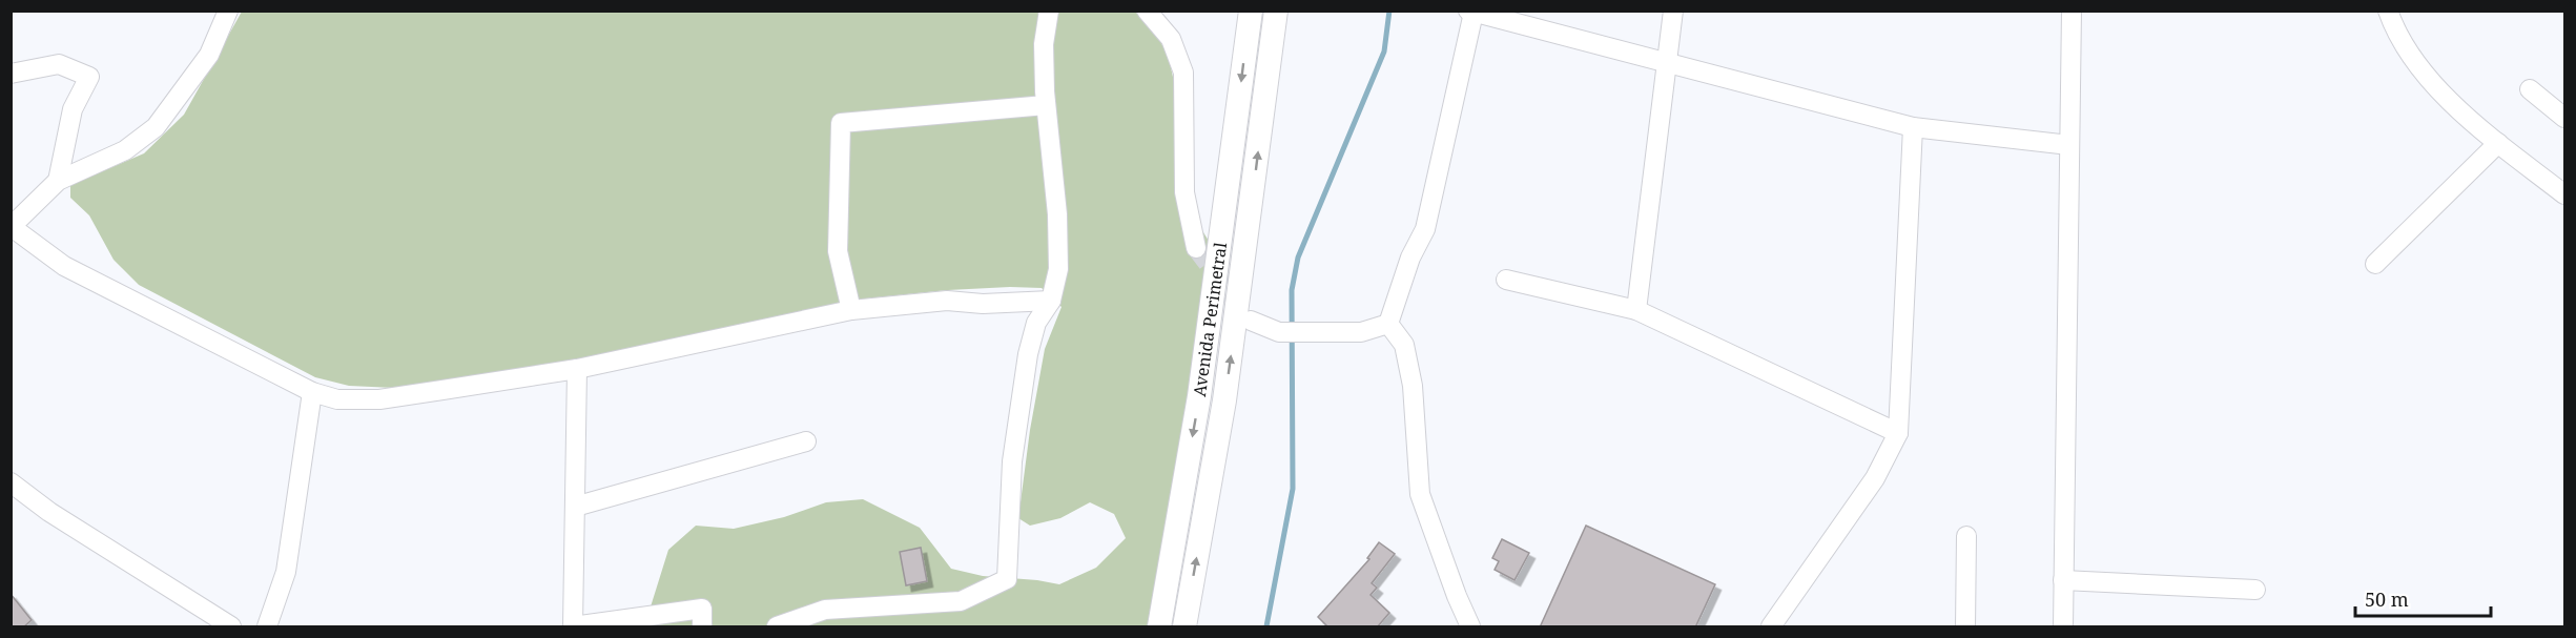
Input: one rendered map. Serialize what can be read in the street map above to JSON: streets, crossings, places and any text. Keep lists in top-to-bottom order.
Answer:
{
  "streets": {
    "main road": ["Avenida Perimetral"]
  },
  "scale_bar": "50 m"
}
